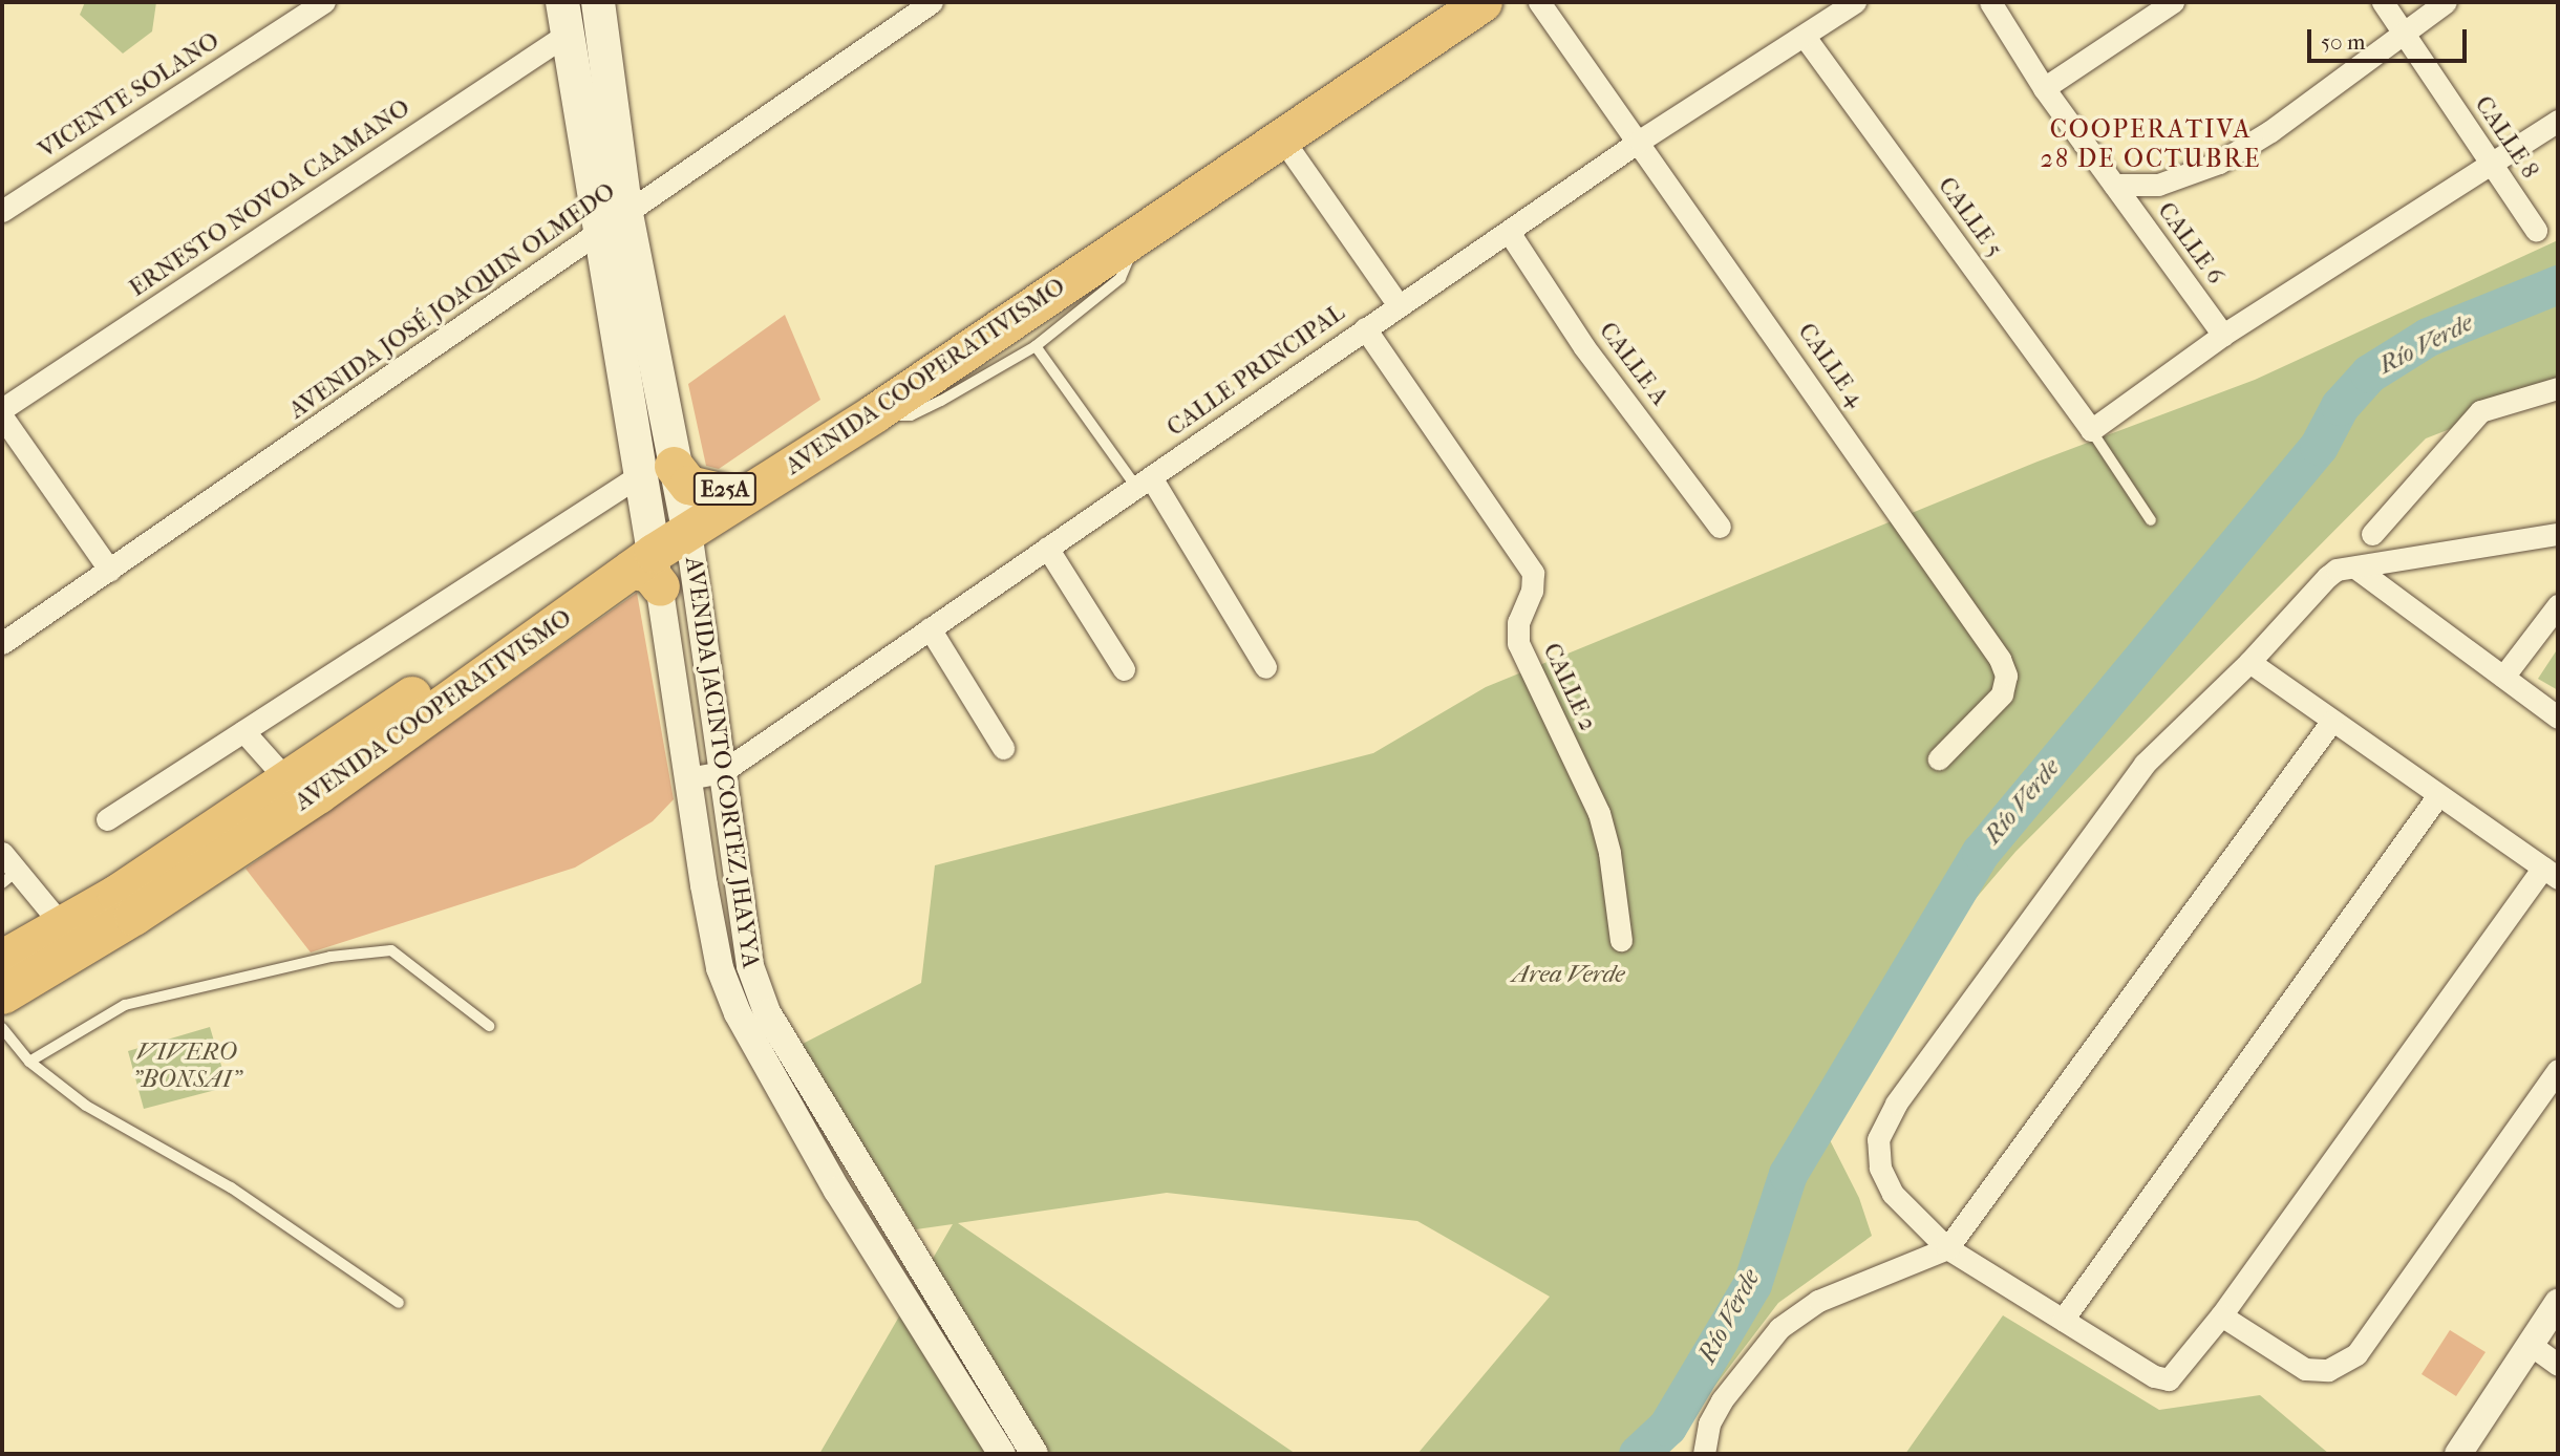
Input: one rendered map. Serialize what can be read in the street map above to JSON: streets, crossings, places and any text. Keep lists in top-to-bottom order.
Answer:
{
  "streets": {
    "highway": ["AVENIDA COOPERATIVISMO", "E25A"],
    "main road": ["AVENIDA JACINTO CORTEZ JHAYYA"],
    "street": [
      "VICENTE SOLANO",
      "CALLE 8",
      "ERNESTO NOVOA CAAMANO",
      "CALLE 5",
      "CALLE 6",
      "AVENIDA JOSÉ JOAQUIN OLMEDO",
      "CALLE A",
      "CALLE 4",
      "CALLE PRINCIPAL",
      "CALLE 2"
    ]
  },
  "crossings": [
    ["ERNESTO NOVOA CAAMANO", "AVENIDA JACINTO CORTEZ JHAYYA"],
    ["CALLE 5", "CALLE PRINCIPAL"],
    ["AVENIDA JOSÉ JOAQUIN OLMEDO", "AVENIDA JACINTO CORTEZ JHAYYA"],
    ["CALLE A", "CALLE PRINCIPAL"],
    ["CALLE 4", "CALLE PRINCIPAL"],
    ["CALLE PRINCIPAL", "CALLE 2"],
    ["CALLE PRINCIPAL", "AVENIDA JACINTO CORTEZ JHAYYA"],
    ["AVENIDA COOPERATIVISMO", "AVENIDA JACINTO CORTEZ JHAYYA"]
  ],
  "districts": ["COOPERATIVA 28 DE OCTUBRE"],
  "water": ["Río Verde"],
  "parks": ["Area Verde", "VIVERO \"BONSAI\""],
  "scale_bar": "50 m"
}
